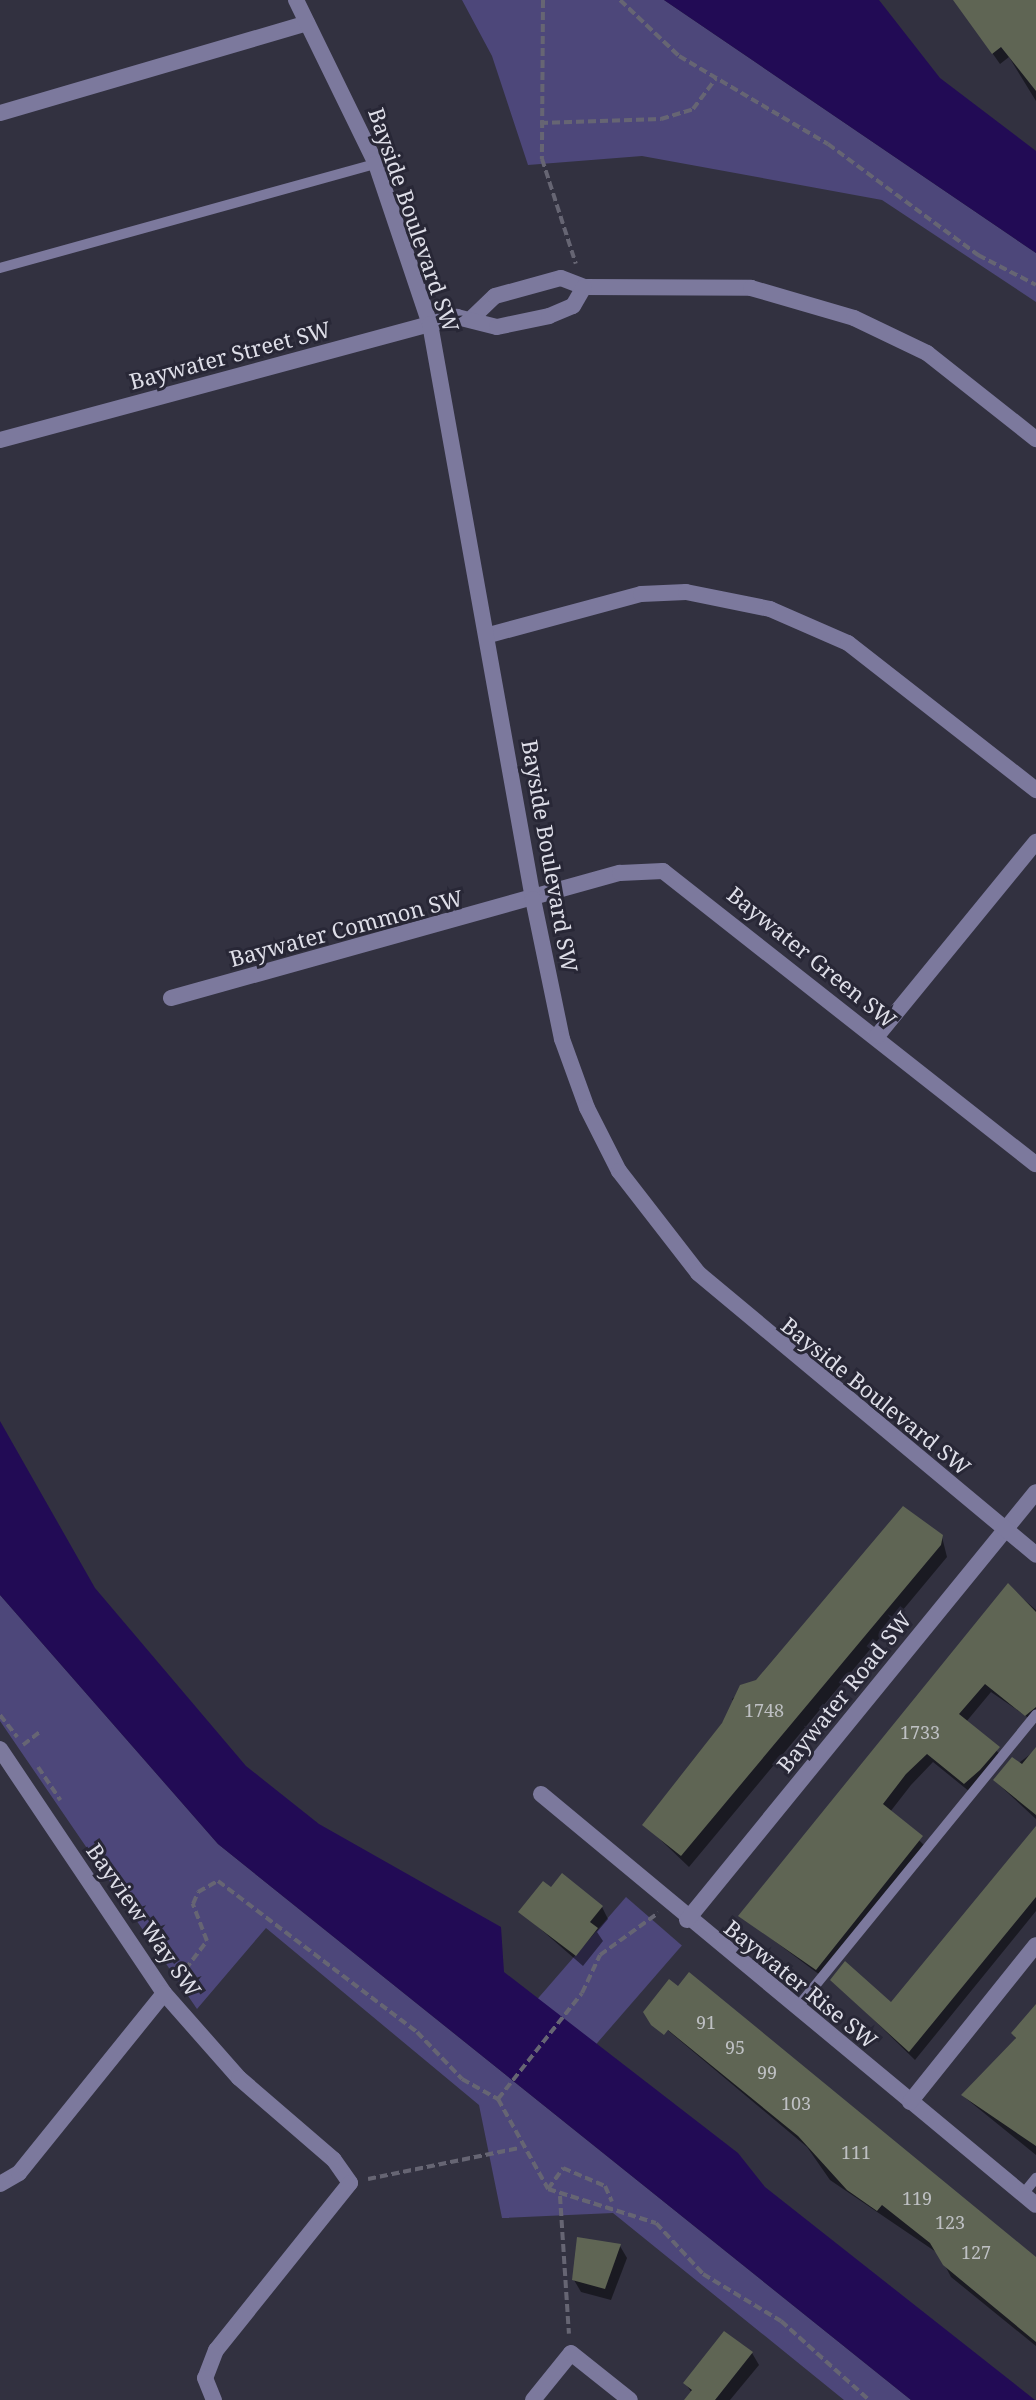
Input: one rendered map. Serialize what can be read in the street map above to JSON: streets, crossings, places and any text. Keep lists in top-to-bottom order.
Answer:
{
  "streets": {
    "street": [
      "Bayside Boulevard SW",
      "Baywater Street SW",
      "Baywater Common SW",
      "Baywater Green SW",
      "Baywater Road SW",
      "Bayview Way SW",
      "Baywater Rise SW"
    ]
  },
  "crossings": [
    ["Bayside Boulevard SW", "Baywater Street SW"],
    ["Bayside Boulevard SW", "Baywater Common SW"],
    ["Bayside Boulevard SW", "Baywater Green SW"],
    ["Bayside Boulevard SW", "Baywater Road SW"],
    ["Baywater Common SW", "Baywater Green SW"],
    ["Baywater Road SW", "Baywater Rise SW"]
  ],
  "house_numbers": [
    "1748",
    "1733",
    "91",
    "95",
    "99",
    "103",
    "111",
    "119",
    "123",
    "127"
  ]
}
